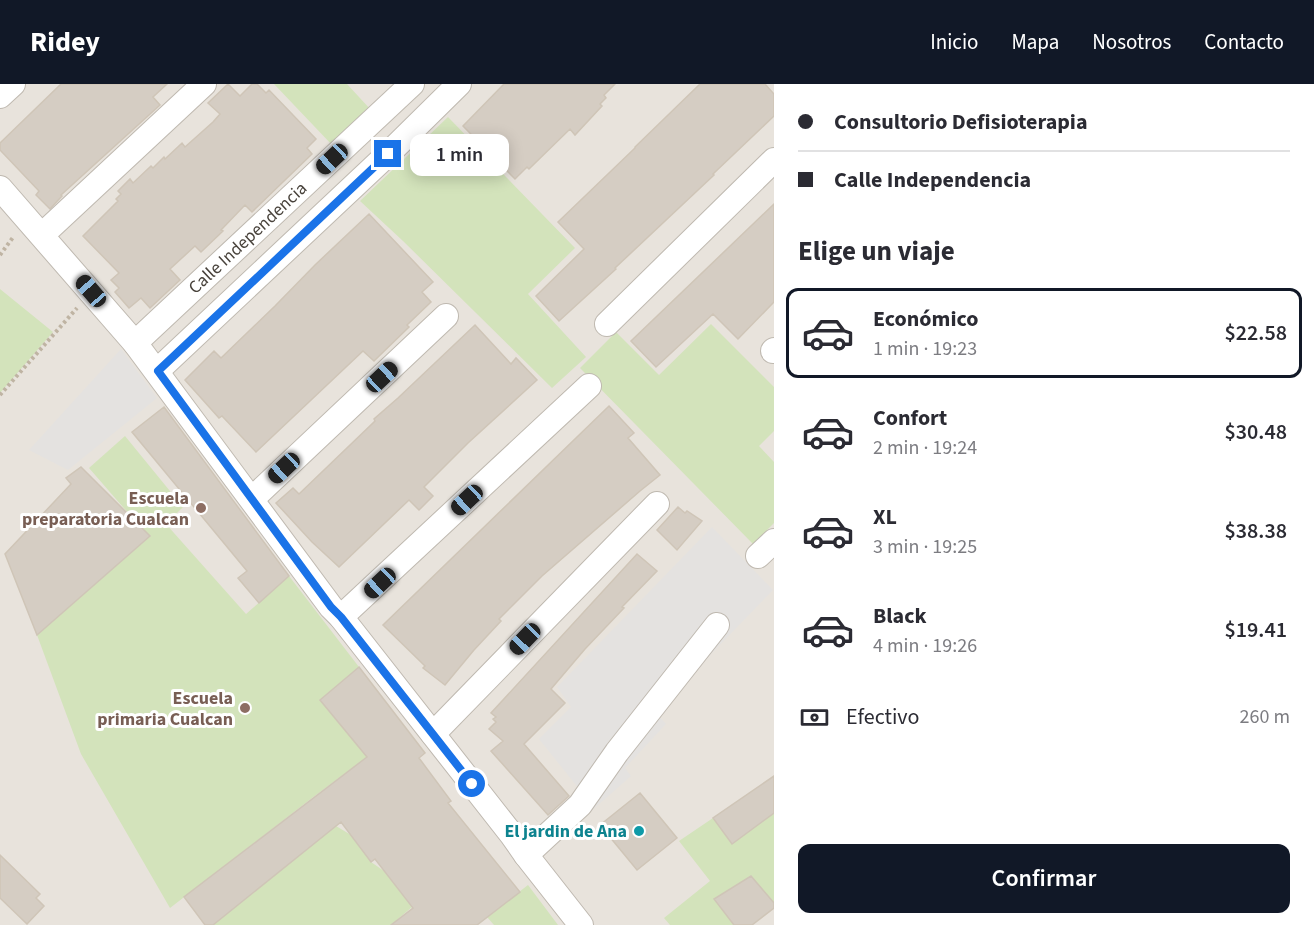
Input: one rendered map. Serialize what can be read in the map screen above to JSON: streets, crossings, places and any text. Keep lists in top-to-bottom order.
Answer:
{
  "streets": {
    "street": ["Calle Independencia"]
  },
  "places": ["Escuela preparatoria Cualcan", "Escuela primaria Cualcan", "El jardin de Ana"],
  "page": {
    "header": "Ridey",
    "nav": [
      "Inicio",
      "Mapa",
      "Nosotros",
      "Contacto"
    ],
    "banner": ["Consultorio Defisioterapia", "Calle Independencia"],
    "bubble": "1 min",
    "heading": "Elige un viaje",
    "list": [
      {
        "name": "Económico",
        "note": "1 min · 19:23",
        "value": "$22.58"
      },
      {
        "name": "Confort",
        "note": "2 min · 19:24",
        "value": "$30.48"
      },
      {
        "name": "XL",
        "note": "3 min · 19:25",
        "value": "$38.38"
      },
      {
        "name": "Black",
        "note": "4 min · 19:26",
        "value": "$19.41"
      }
    ],
    "pay": ["Efectivo", "260 m"],
    "buttons": "Confirmar"
  }
}
